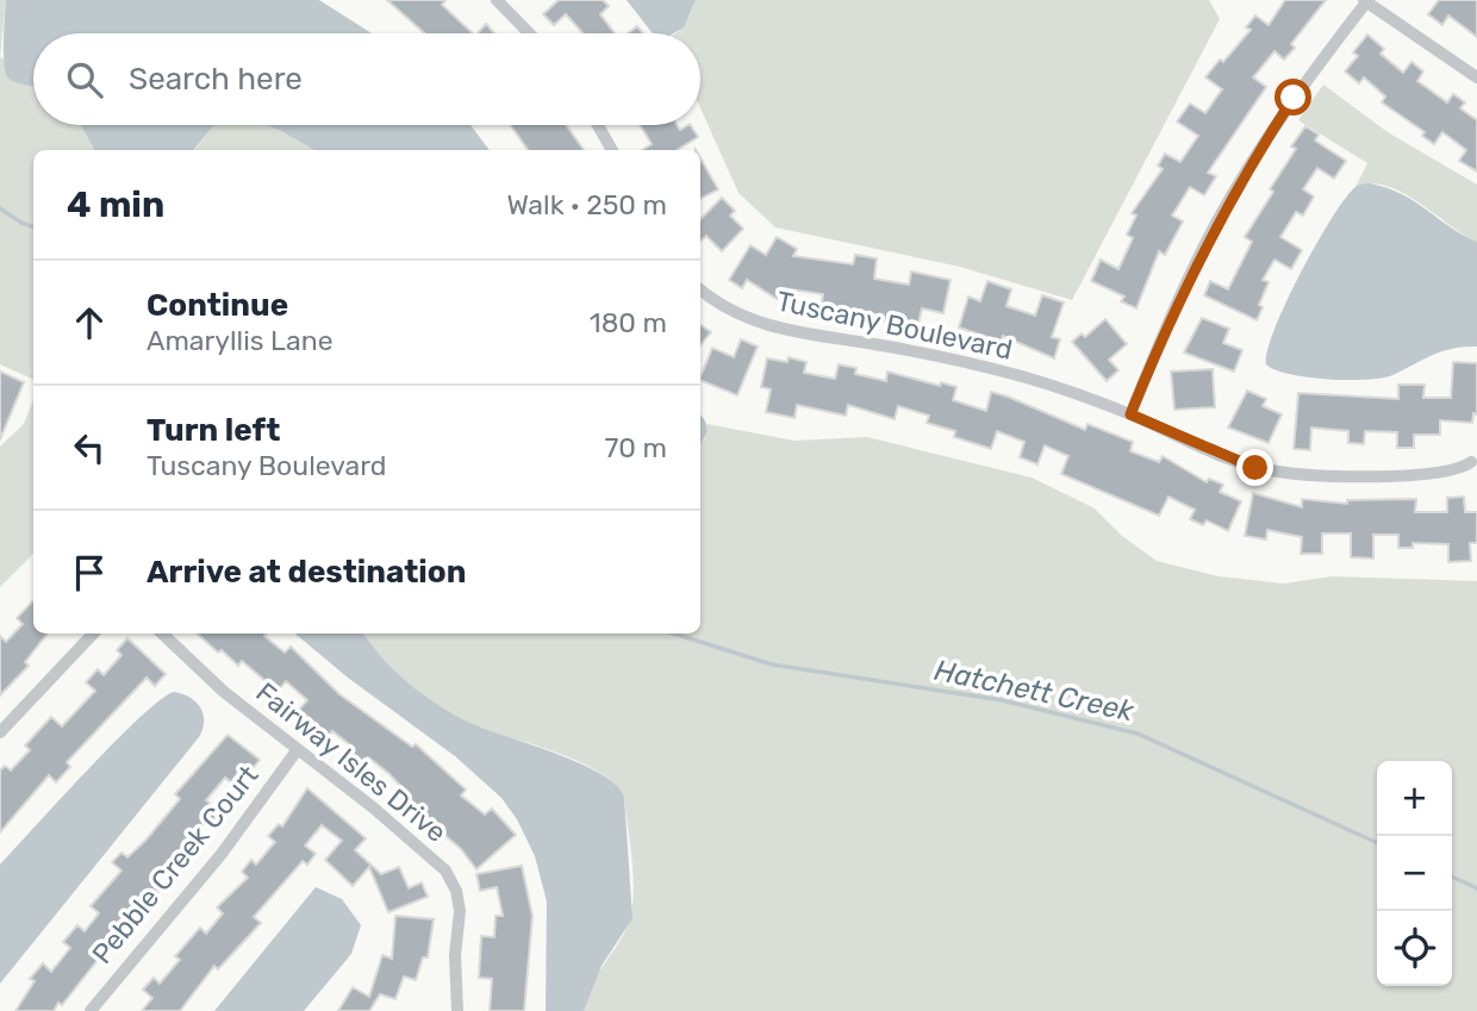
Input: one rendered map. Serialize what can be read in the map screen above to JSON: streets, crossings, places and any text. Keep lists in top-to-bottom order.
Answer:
{
  "streets": {
    "street": ["Tuscany Boulevard", "Fairway Isles Drive", "Pebble Creek Court"]
  },
  "crossings": [
    ["Fairway Isles Drive", "Pebble Creek Court"]
  ],
  "water": ["Hatchett Creek"],
  "page": {
    "search": "Search here",
    "heading": ["4 min", "Walk · 250 m"],
    "list": [
      ["Continue", "Amaryllis Lane", "180 m"],
      ["Turn left", "Tuscany Boulevard", "70 m"],
      "Arrive at destination"
    ],
    "map_buttons": ["+", "−"]
  }
}
